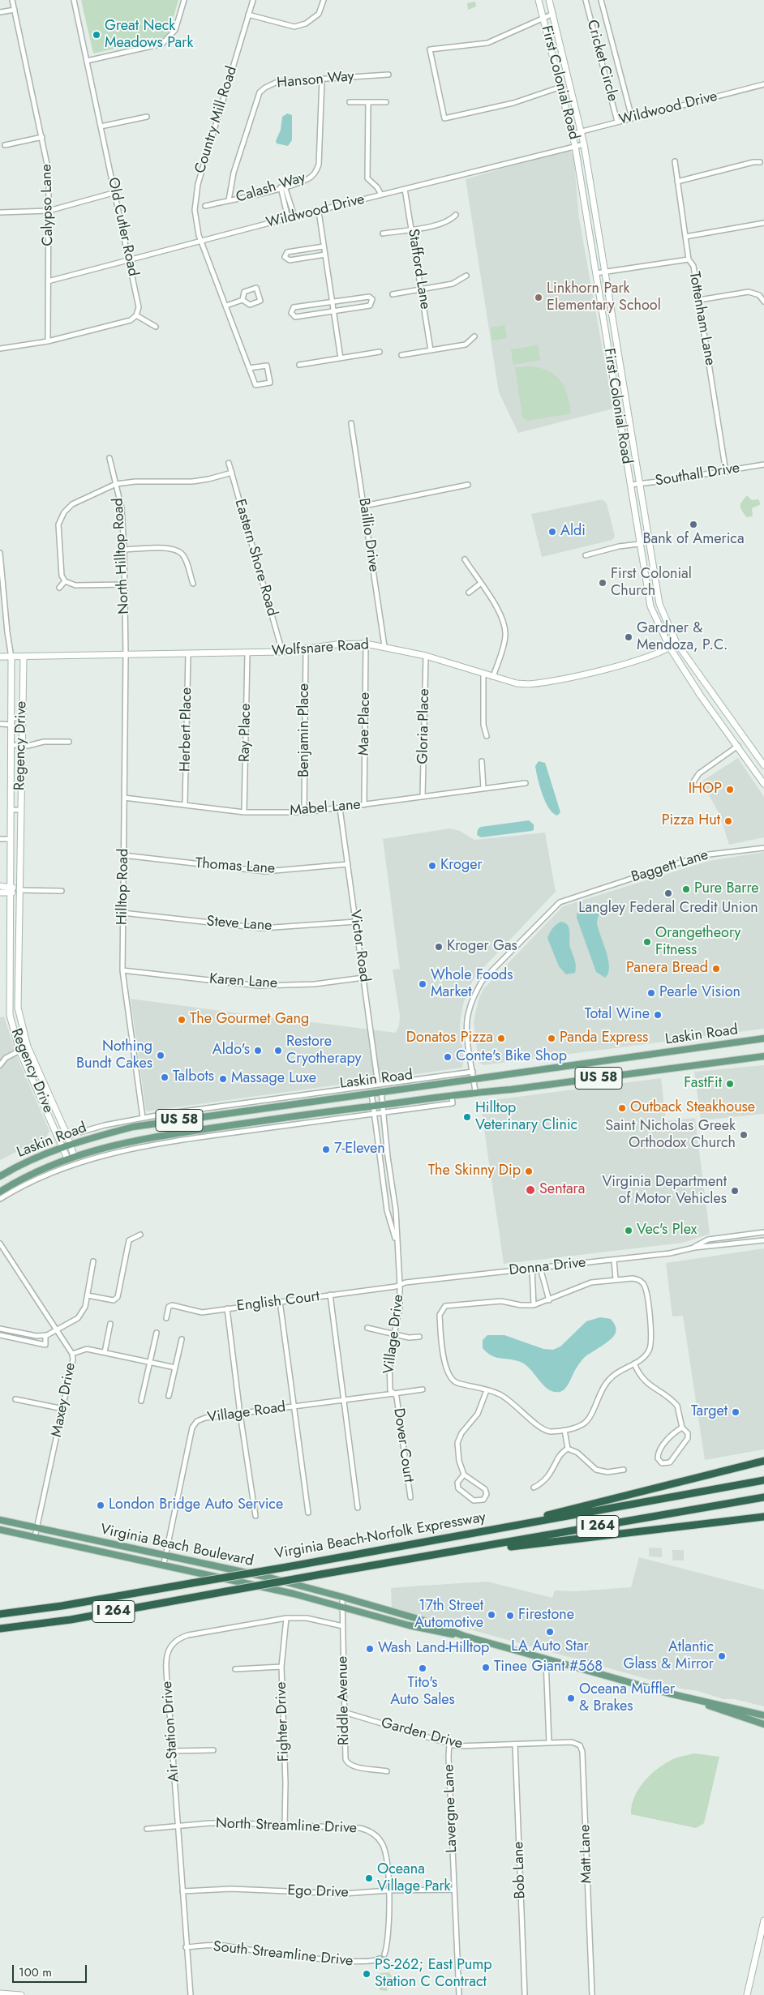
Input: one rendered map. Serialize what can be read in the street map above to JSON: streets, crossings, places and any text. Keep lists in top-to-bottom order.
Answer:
{
  "streets": {
    "highway": ["I 264", "Virginia Beach-Norfolk Expressway"],
    "main road": ["Laskin Road", "US 58", "Virginia Beach Boulevard"],
    "street": [
      "Cricket Circle",
      "Hanson Way",
      "First Colonial Road",
      "Wildwood Drive",
      "Country Mill Road",
      "Calash Way",
      "Calypso Lane",
      "Old Cutler Road",
      "Stafford Lane",
      "Tottenham Lane",
      "Southall Drive",
      "Baillio Drive",
      "North Hilltop Road",
      "Eastern Shore Road",
      "Wolfsnare Road",
      "Mae Place",
      "Gloria Place",
      "Herbert Place",
      "Benjamin Place",
      "Ray Place",
      "Regency Drive",
      "Mabel Lane",
      "Thomas Lane",
      "Baggett Lane",
      "Hilltop Road",
      "Steve Lane",
      "Victor Road",
      "Karen Lane",
      "Donna Drive",
      "English Court",
      "Village Drive",
      "Maxey Drive",
      "Village Road",
      "Dover Court",
      "Riddle Avenue",
      "Fighter Drive",
      "Air Station Drive",
      "Garden Drive",
      "Lavergne Lane",
      "North Streamline Drive",
      "Matt Lane",
      "Bob Lane",
      "Ego Drive",
      "South Streamline Drive"
    ]
  },
  "crossings": [
    ["Cricket Circle", "Wildwood Drive"],
    ["Hanson Way", "Calash Way"],
    ["First Colonial Road", "Wildwood Drive"],
    ["First Colonial Road", "Tottenham Lane"],
    ["First Colonial Road", "Southall Drive"],
    ["First Colonial Road", "Wolfsnare Road"],
    ["Wildwood Drive", "Country Mill Road"],
    ["Wildwood Drive", "Calypso Lane"],
    ["Wildwood Drive", "Old Cutler Road"],
    ["Wildwood Drive", "Stafford Lane"],
    ["Tottenham Lane", "Southall Drive"],
    ["Baillio Drive", "Wolfsnare Road"],
    ["North Hilltop Road", "Wolfsnare Road"],
    ["North Hilltop Road", "Hilltop Road"],
    ["Eastern Shore Road", "Wolfsnare Road"],
    ["Wolfsnare Road", "Mae Place"],
    ["Wolfsnare Road", "Gloria Place"],
    ["Wolfsnare Road", "Herbert Place"],
    ["Wolfsnare Road", "Benjamin Place"],
    ["Wolfsnare Road", "Ray Place"],
    ["Wolfsnare Road", "Regency Drive"],
    ["Wolfsnare Road", "Hilltop Road"],
    ["Mae Place", "Mabel Lane"],
    ["Gloria Place", "Mabel Lane"],
    ["Herbert Place", "Mabel Lane"],
    ["Benjamin Place", "Mabel Lane"],
    ["Ray Place", "Mabel Lane"],
    ["Regency Drive", "Laskin Road"],
    ["Mabel Lane", "Hilltop Road"],
    ["Mabel Lane", "Victor Road"],
    ["Thomas Lane", "Hilltop Road"],
    ["Thomas Lane", "Victor Road"],
    ["Baggett Lane", "Laskin Road"],
    ["Hilltop Road", "Steve Lane"],
    ["Hilltop Road", "Karen Lane"],
    ["Hilltop Road", "Laskin Road"],
    ["Steve Lane", "Victor Road"],
    ["Victor Road", "Karen Lane"],
    ["Victor Road", "Laskin Road"],
    ["Laskin Road", "Village Drive"],
    ["Donna Drive", "English Court"],
    ["Donna Drive", "Village Drive"],
    ["English Court", "Village Drive"],
    ["Village Drive", "Village Road"],
    ["Village Drive", "Dover Court"],
    ["Maxey Drive", "Virginia Beach Boulevard"],
    ["Village Road", "Dover Court"],
    ["Village Road", "Virginia Beach Boulevard"],
    ["Virginia Beach Boulevard", "Riddle Avenue"],
    ["Riddle Avenue", "Air Station Drive"],
    ["Riddle Avenue", "Garden Drive"],
    ["Fighter Drive", "Air Station Drive"],
    ["Fighter Drive", "North Streamline Drive"],
    ["Air Station Drive", "North Streamline Drive"],
    ["Air Station Drive", "Ego Drive"],
    ["Air Station Drive", "South Streamline Drive"],
    ["Garden Drive", "Lavergne Lane"],
    ["Garden Drive", "Matt Lane"],
    ["Garden Drive", "Bob Lane"],
    ["Lavergne Lane", "Ego Drive"],
    ["North Streamline Drive", "Ego Drive"]
  ],
  "places": [
    "Great Neck Meadows Park",
    "Linkhorn Park Elementary School",
    "Bank of America",
    "Aldi",
    "First Colonial Church",
    "Gardner & Mendoza, P.C.",
    "IHOP",
    "Pizza Hut",
    "Kroger",
    "Pure Barre",
    "Langley Federal Credit Union",
    "Orangetheory Fitness",
    "Kroger Gas",
    "Panera Bread",
    "Whole Foods Market",
    "Pearle Vision",
    "Total Wine",
    "The Gourmet Gang",
    "Donatos Pizza",
    "Panda Express",
    "Aldo's",
    "Restore Cryotherapy",
    "Nothing Bundt Cakes",
    "Conte's Bike Shop",
    "Talbots",
    "Massage Luxe",
    "FastFit",
    "Outback Steakhouse",
    "Hilltop Veterinary Clinic",
    "Saint Nicholas Greek Orthodox Church",
    "7-Eleven",
    "The Skinny Dip",
    "Sentara",
    "Virginia Department of Motor Vehicles",
    "Vec's Plex",
    "Target",
    "London Bridge Auto Service",
    "17th Street Automotive",
    "Firestone",
    "LA Auto Star",
    "Wash Land-Hilltop",
    "Atlantic Glass & Mirror",
    "Tinee Giant #568",
    "Tito's Auto Sales",
    "Oceana Muffler & Brakes",
    "Oceana Village Park",
    "PS-262; East Pump Station C Contract"
  ],
  "scale_bar": "100 m"
}
